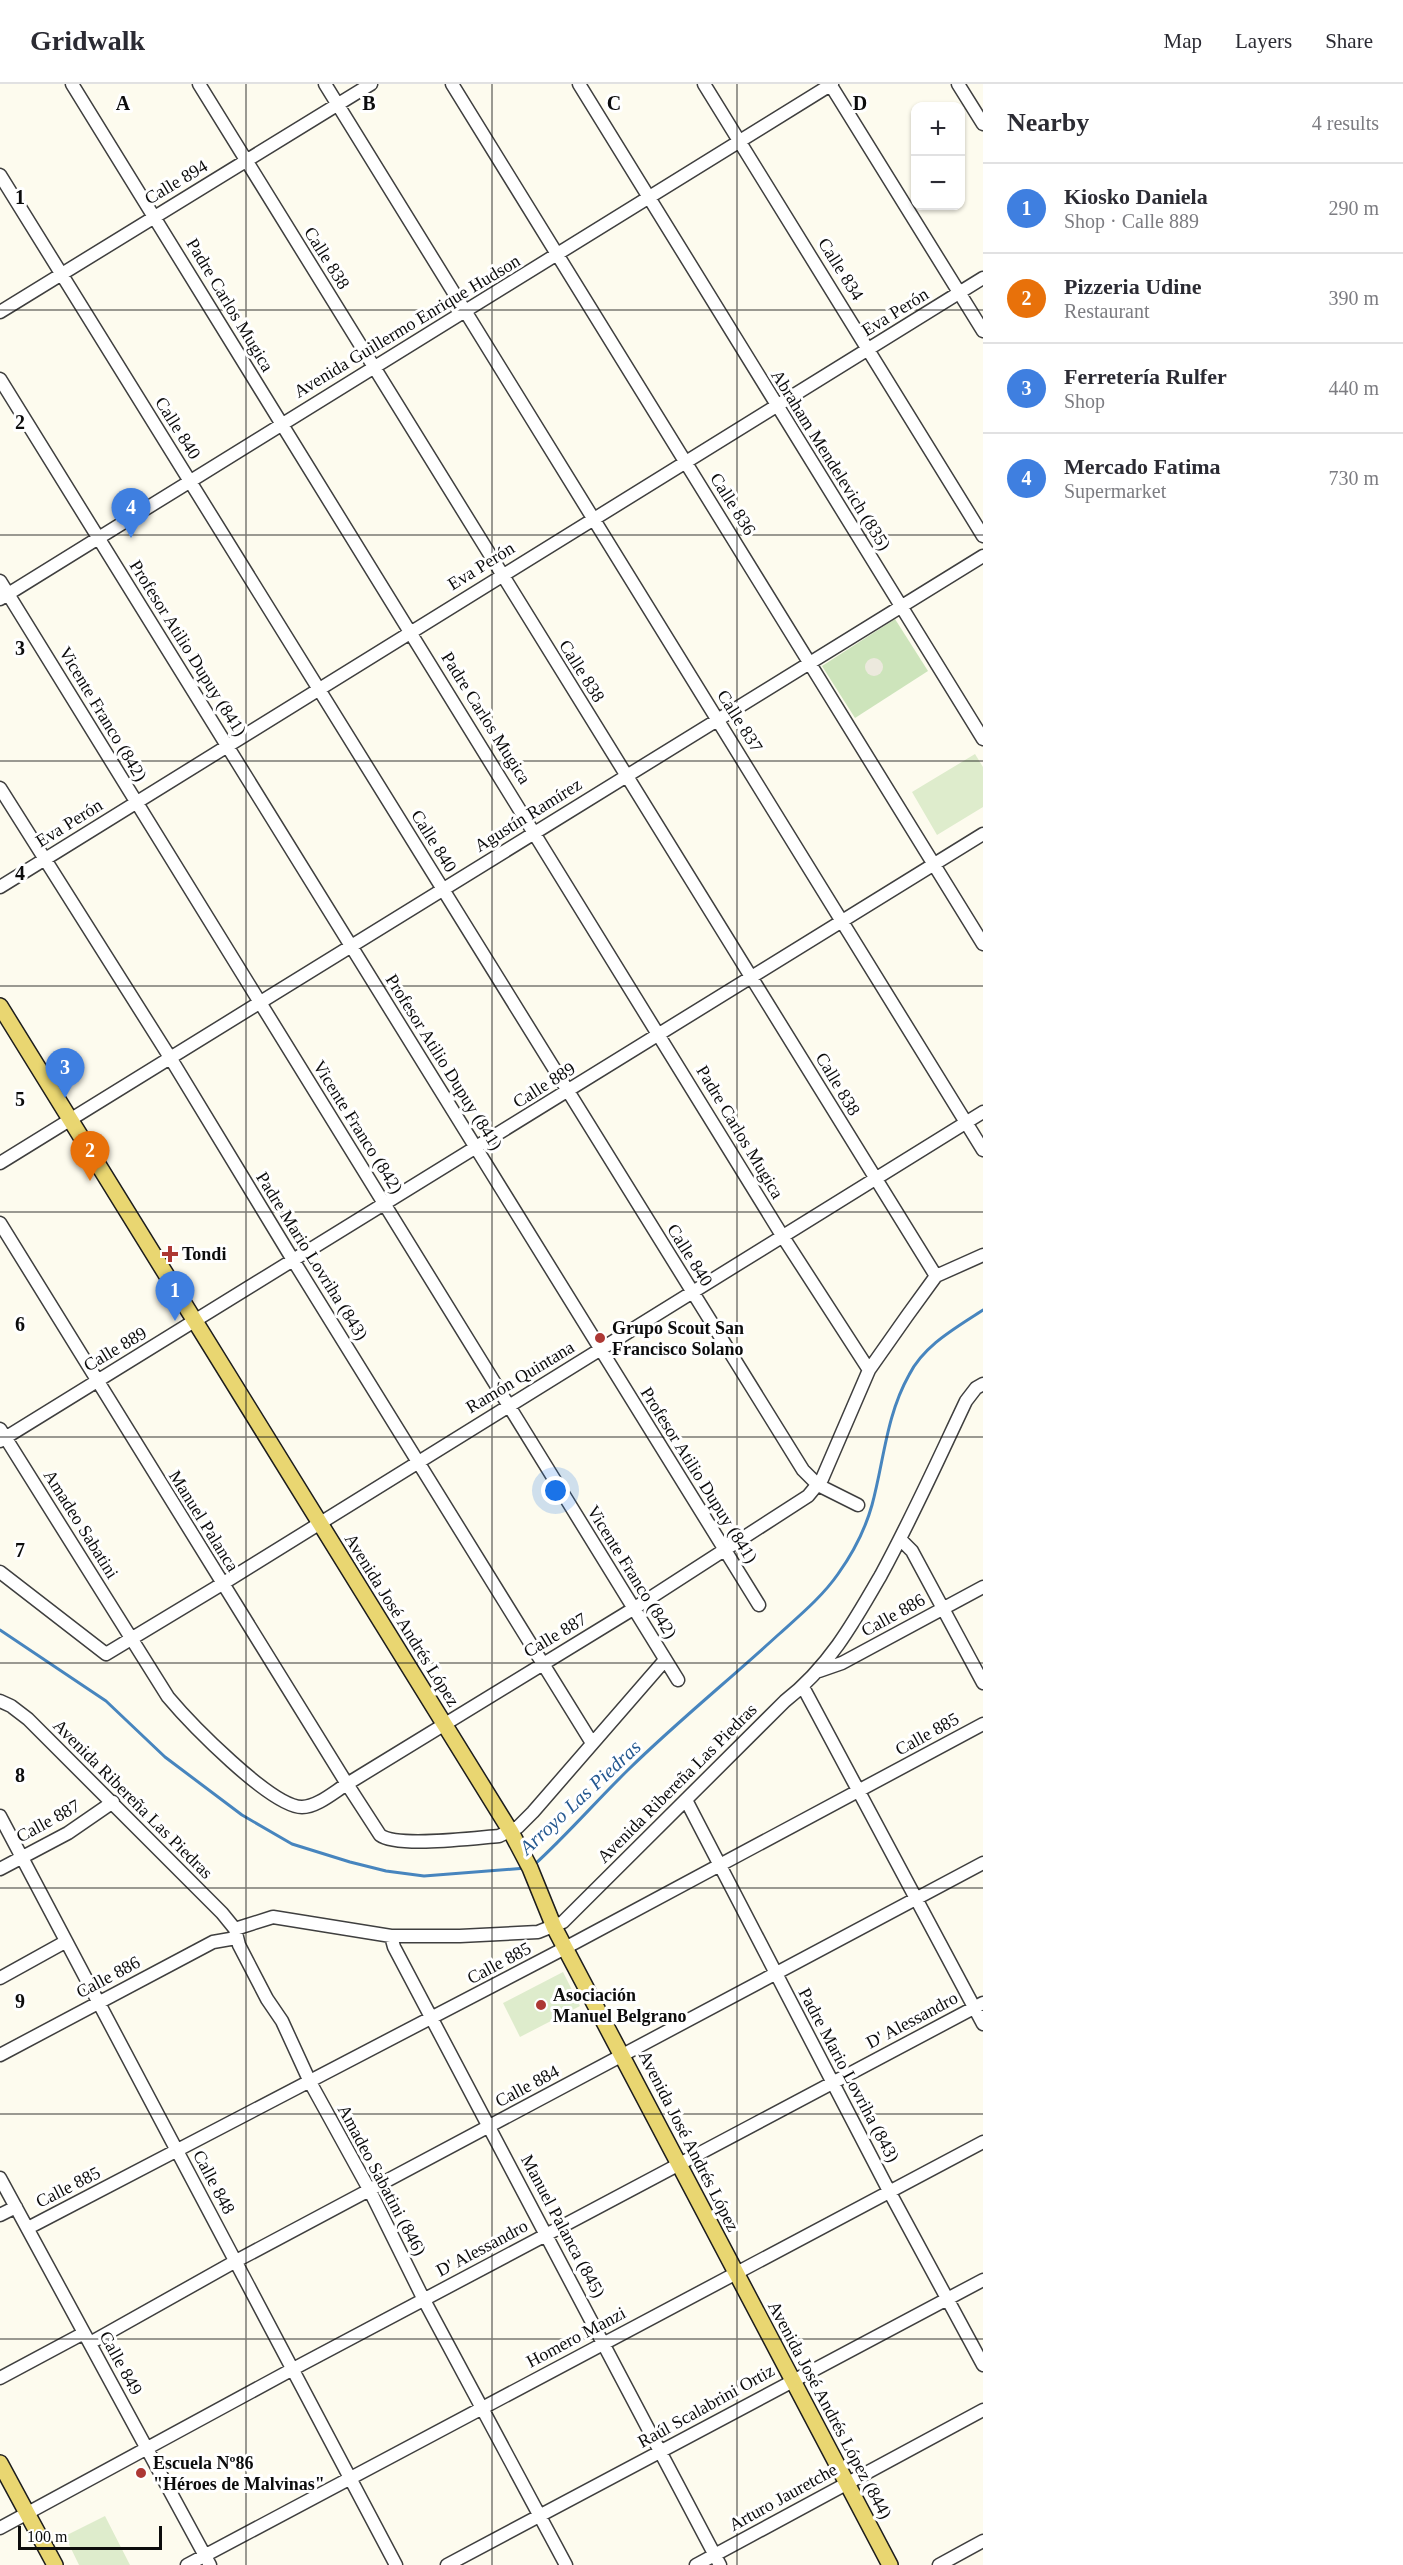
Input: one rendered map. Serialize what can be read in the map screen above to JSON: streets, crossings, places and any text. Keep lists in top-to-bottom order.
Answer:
{
  "streets": {
    "main road": ["Avenida José Andrés López", "Avenida José Andrés López (844)"],
    "street": [
      "Calle 894",
      "Calle 838",
      "Calle 834",
      "Padre Carlos Mugica",
      "Eva Perón",
      "Avenida Guillermo Enrique Hudson",
      "Calle 840",
      "Abraham Mendelevich (835)",
      "Calle 836",
      "Profesor Atilio Dupuy (841)",
      "Vicente Franco (842)",
      "Calle 837",
      "Agustín Ramírez",
      "Calle 889",
      "Padre Mario Lovriha (843)",
      "Ramón Quintana",
      "Manuel Palanca",
      "Amadeo Sabatini",
      "Calle 886",
      "Calle 887",
      "Calle 885",
      "Avenida Ribereña Las Piedras",
      "D' Alessandro",
      "Calle 884",
      "Amadeo Sabatini (846)",
      "Calle 848",
      "Manuel Palanca (845)",
      "Homero Manzi",
      "Calle 849",
      "Raúl Scalabrini Ortiz",
      "Arturo Jauretche"
    ]
  },
  "crossings": [
    ["Calle 894", "Calle 838"],
    ["Calle 894", "Padre Carlos Mugica"],
    ["Calle 894", "Calle 840"],
    ["Calle 894", "Calle 837"],
    ["Calle 838", "Eva Perón"],
    ["Calle 838", "Avenida Guillermo Enrique Hudson"],
    ["Calle 838", "Agustín Ramírez"],
    ["Calle 838", "Calle 889"],
    ["Calle 838", "Ramón Quintana"],
    ["Calle 834", "Eva Perón"],
    ["Calle 834", "Avenida Guillermo Enrique Hudson"],
    ["Padre Carlos Mugica", "Eva Perón"],
    ["Padre Carlos Mugica", "Avenida Guillermo Enrique Hudson"],
    ["Padre Carlos Mugica", "Agustín Ramírez"],
    ["Padre Carlos Mugica", "Calle 889"],
    ["Padre Carlos Mugica", "Ramón Quintana"],
    ["Eva Perón", "Calle 840"],
    ["Eva Perón", "Abraham Mendelevich (835)"],
    ["Eva Perón", "Calle 836"],
    ["Eva Perón", "Profesor Atilio Dupuy (841)"],
    ["Eva Perón", "Vicente Franco (842)"],
    ["Eva Perón", "Calle 837"],
    ["Eva Perón", "Padre Mario Lovriha (843)"],
    ["Avenida Guillermo Enrique Hudson", "Calle 840"],
    ["Avenida Guillermo Enrique Hudson", "Abraham Mendelevich (835)"],
    ["Avenida Guillermo Enrique Hudson", "Calle 836"],
    ["Avenida Guillermo Enrique Hudson", "Profesor Atilio Dupuy (841)"],
    ["Avenida Guillermo Enrique Hudson", "Vicente Franco (842)"],
    ["Avenida Guillermo Enrique Hudson", "Calle 837"],
    ["Calle 840", "Agustín Ramírez"],
    ["Calle 840", "Calle 889"],
    ["Calle 840", "Ramón Quintana"],
    ["Calle 840", "Calle 887"],
    ["Abraham Mendelevich (835)", "Agustín Ramírez"],
    ["Calle 836", "Agustín Ramírez"],
    ["Calle 836", "Calle 889"],
    ["Profesor Atilio Dupuy (841)", "Agustín Ramírez"],
    ["Profesor Atilio Dupuy (841)", "Calle 889"],
    ["Profesor Atilio Dupuy (841)", "Ramón Quintana"],
    ["Profesor Atilio Dupuy (841)", "Calle 887"],
    ["Vicente Franco (842)", "Agustín Ramírez"],
    ["Vicente Franco (842)", "Calle 889"],
    ["Vicente Franco (842)", "Ramón Quintana"],
    ["Vicente Franco (842)", "Calle 887"],
    ["Calle 837", "Agustín Ramírez"],
    ["Calle 837", "Calle 889"],
    ["Calle 837", "Ramón Quintana"],
    ["Agustín Ramírez", "Padre Mario Lovriha (843)"],
    ["Agustín Ramírez", "Avenida José Andrés López"],
    ["Calle 889", "Padre Mario Lovriha (843)"],
    ["Calle 889", "Manuel Palanca"],
    ["Calle 889", "Amadeo Sabatini"],
    ["Calle 889", "Avenida José Andrés López"],
    ["Padre Mario Lovriha (843)", "Ramón Quintana"],
    ["Padre Mario Lovriha (843)", "Calle 887"],
    ["Padre Mario Lovriha (843)", "Calle 885"],
    ["Padre Mario Lovriha (843)", "Avenida Ribereña Las Piedras"],
    ["Padre Mario Lovriha (843)", "D' Alessandro"],
    ["Padre Mario Lovriha (843)", "Calle 884"],
    ["Padre Mario Lovriha (843)", "Homero Manzi"],
    ["Padre Mario Lovriha (843)", "Raúl Scalabrini Ortiz"],
    ["Ramón Quintana", "Manuel Palanca"],
    ["Ramón Quintana", "Amadeo Sabatini"],
    ["Ramón Quintana", "Avenida José Andrés López"],
    ["Ramón Quintana", "Calle 887"],
    ["Manuel Palanca", "Avenida José Andrés López"],
    ["Manuel Palanca", "Calle 887"],
    ["Amadeo Sabatini", "Calle 887"],
    ["Calle 886", "Avenida Ribereña Las Piedras"],
    ["Calle 886", "Amadeo Sabatini (846)"],
    ["Calle 886", "Calle 848"],
    ["Avenida José Andrés López", "Calle 887"],
    ["Avenida José Andrés López", "Calle 885"],
    ["Avenida José Andrés López", "Avenida Ribereña Las Piedras"],
    ["Avenida José Andrés López", "D' Alessandro"],
    ["Avenida José Andrés López", "Calle 884"],
    ["Avenida José Andrés López", "Homero Manzi"],
    ["Avenida José Andrés López", "Avenida José Andrés López (844)"],
    ["Calle 887", "Avenida Ribereña Las Piedras"],
    ["Calle 887", "Calle 848"],
    ["Calle 885", "Amadeo Sabatini (846)"],
    ["Calle 885", "Calle 848"],
    ["Calle 885", "Manuel Palanca (845)"],
    ["Calle 885", "Calle 849"],
    ["Avenida Ribereña Las Piedras", "Amadeo Sabatini (846)"],
    ["Avenida Ribereña Las Piedras", "Manuel Palanca (845)"],
    ["D' Alessandro", "Amadeo Sabatini (846)"],
    ["D' Alessandro", "Calle 848"],
    ["D' Alessandro", "Manuel Palanca (845)"],
    ["D' Alessandro", "Calle 849"],
    ["Calle 884", "Amadeo Sabatini (846)"],
    ["Calle 884", "Calle 848"],
    ["Calle 884", "Manuel Palanca (845)"],
    ["Calle 884", "Calle 849"],
    ["Amadeo Sabatini (846)", "Homero Manzi"],
    ["Amadeo Sabatini (846)", "Raúl Scalabrini Ortiz"],
    ["Calle 848", "Homero Manzi"],
    ["Manuel Palanca (845)", "Homero Manzi"],
    ["Manuel Palanca (845)", "Raúl Scalabrini Ortiz"],
    ["Manuel Palanca (845)", "Arturo Jauretche"],
    ["Homero Manzi", "Calle 849"],
    ["Homero Manzi", "Avenida José Andrés López (844)"],
    ["Raúl Scalabrini Ortiz", "Avenida José Andrés López (844)"],
    ["Avenida José Andrés López (844)", "Arturo Jauretche"]
  ],
  "water": ["Arroyo Las Piedras"],
  "places": {
    "health": ["Tondi"],
    "other": ["Grupo Scout San Francisco Solano", "Asociación Manuel Belgrano", "Escuela Nº86 \"Héroes de Malvinas\""]
  },
  "scale_bar": "100 m",
  "page": {
    "header": "Gridwalk",
    "nav": ["Map", "Layers", "Share"],
    "heading": ["Nearby", "4 results"],
    "map_buttons": ["+", "−"],
    "list": [
      {
        "mark": "1",
        "name": "Kiosko Daniela",
        "note": "Shop · Calle 889",
        "value": "290 m"
      },
      {
        "mark": "2",
        "name": "Pizzeria Udine",
        "note": "Restaurant",
        "value": "390 m"
      },
      {
        "mark": "3",
        "name": "Ferretería Rulfer",
        "note": "Shop",
        "value": "440 m"
      },
      {
        "mark": "4",
        "name": "Mercado Fatima",
        "note": "Supermarket",
        "value": "730 m"
      }
    ],
    "pins": [
      "4",
      "3",
      "2",
      "1"
    ],
    "scale": "100 m"
  },
  "grid": {
    "columns": [
      "A",
      "B",
      "C",
      "D"
    ],
    "rows": [
      "1",
      "2",
      "3",
      "4",
      "5",
      "6",
      "7",
      "8",
      "9"
    ]
  }
}
